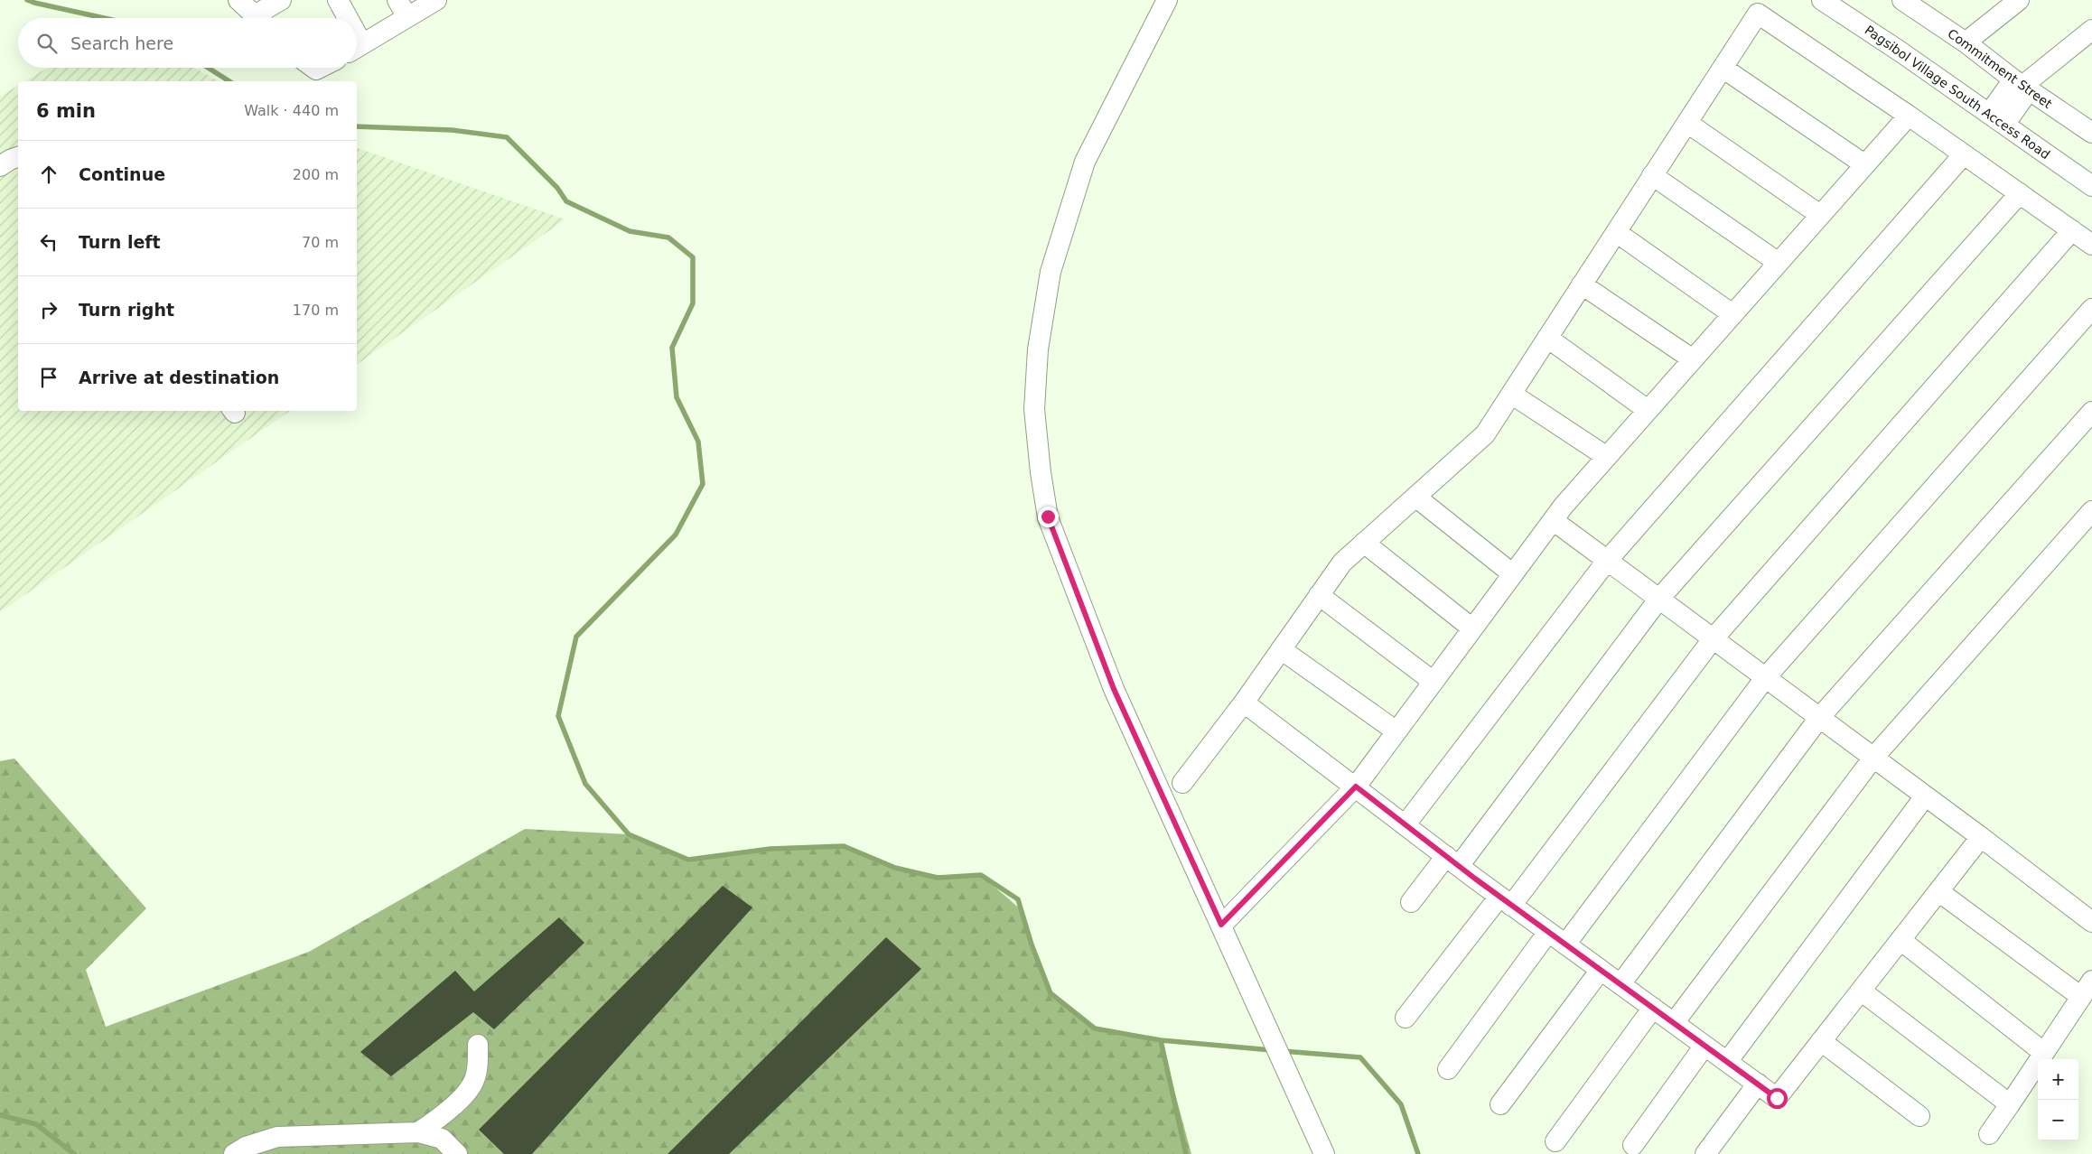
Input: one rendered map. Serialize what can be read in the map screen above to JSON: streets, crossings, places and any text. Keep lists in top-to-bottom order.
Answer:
{
  "streets": {
    "street": ["Commitment Street", "Pagsibol Village South Access Road"]
  },
  "page": {
    "search": "Search here",
    "heading": ["6 min", "Walk · 440 m"],
    "list": [
      ["Continue", "200 m"],
      ["Turn left", "70 m"],
      ["Turn right", "170 m"],
      "Arrive at destination"
    ],
    "map_buttons": ["+", "−"]
  }
}
